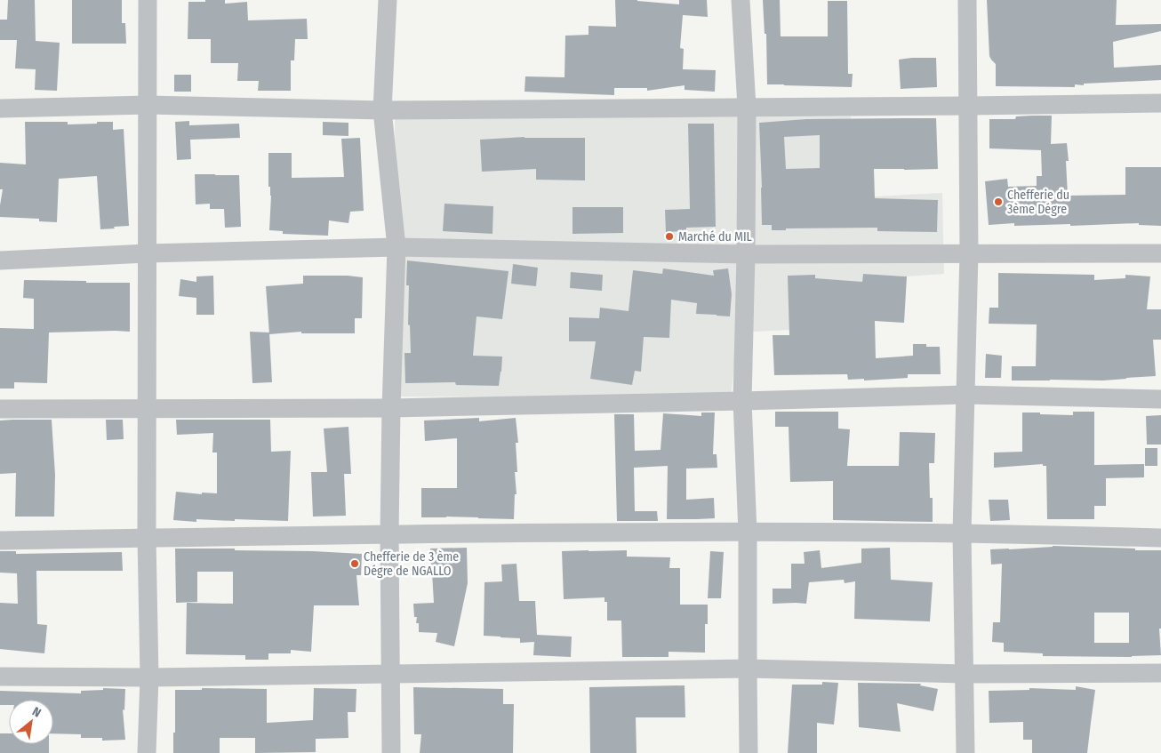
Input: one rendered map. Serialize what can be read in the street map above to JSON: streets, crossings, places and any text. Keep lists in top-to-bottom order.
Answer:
{
  "places": ["Chefferie du 3ème Dégre", "Marché du MIL", "Chefferie de 3 ème Dégre de NGALLO"],
  "north": "top right"
}
